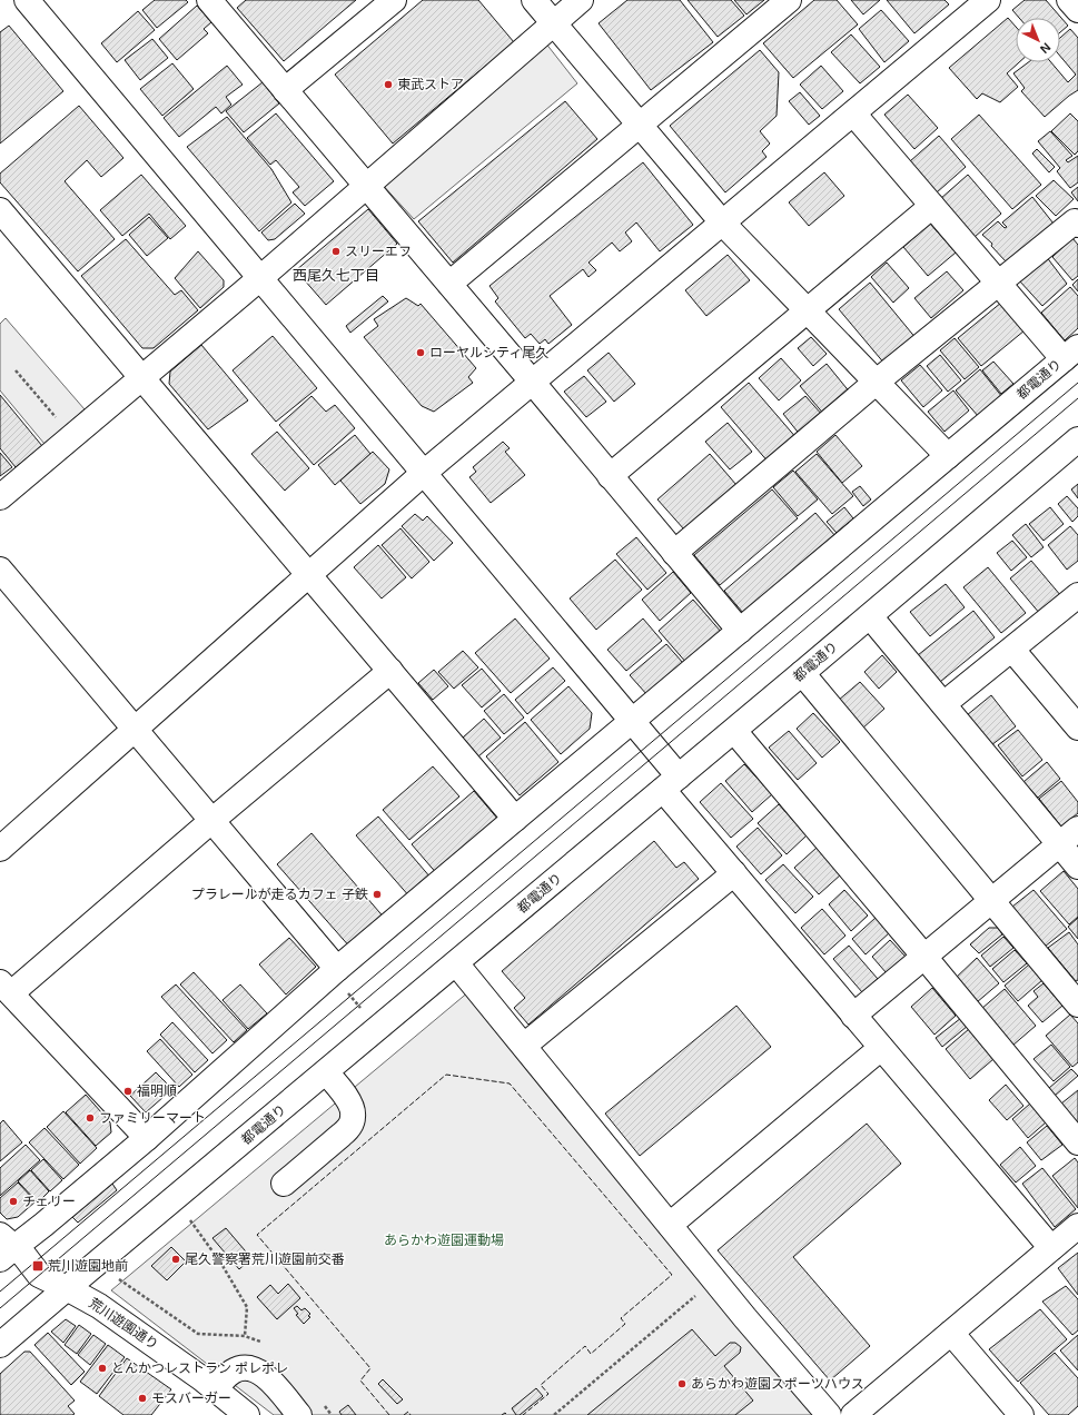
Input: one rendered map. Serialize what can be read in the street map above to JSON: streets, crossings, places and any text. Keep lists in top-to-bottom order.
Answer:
{
  "streets": {
    "street": ["都電通り", "荒川遊園通り"]
  },
  "crossings": [
    ["都電通り", "荒川遊園通り"]
  ],
  "districts": ["西尾久七丁目"],
  "parks": ["あらかわ遊園運動場"],
  "places": {
    "other": [
      "東武ストア",
      "スリーエフ",
      "ローヤルシティ尾久",
      "プラレールが走るカフェ 子鉄",
      "福明順",
      "ファミリーマート",
      "チェリー",
      "尾久警察署荒川遊園前交番",
      "とんかつレストラン ポレポレ",
      "あらかわ遊園スポーツハウス",
      "モスバーガー"
    ],
    "transit": ["荒川遊園地前"]
  },
  "north": "bottom right"
}
